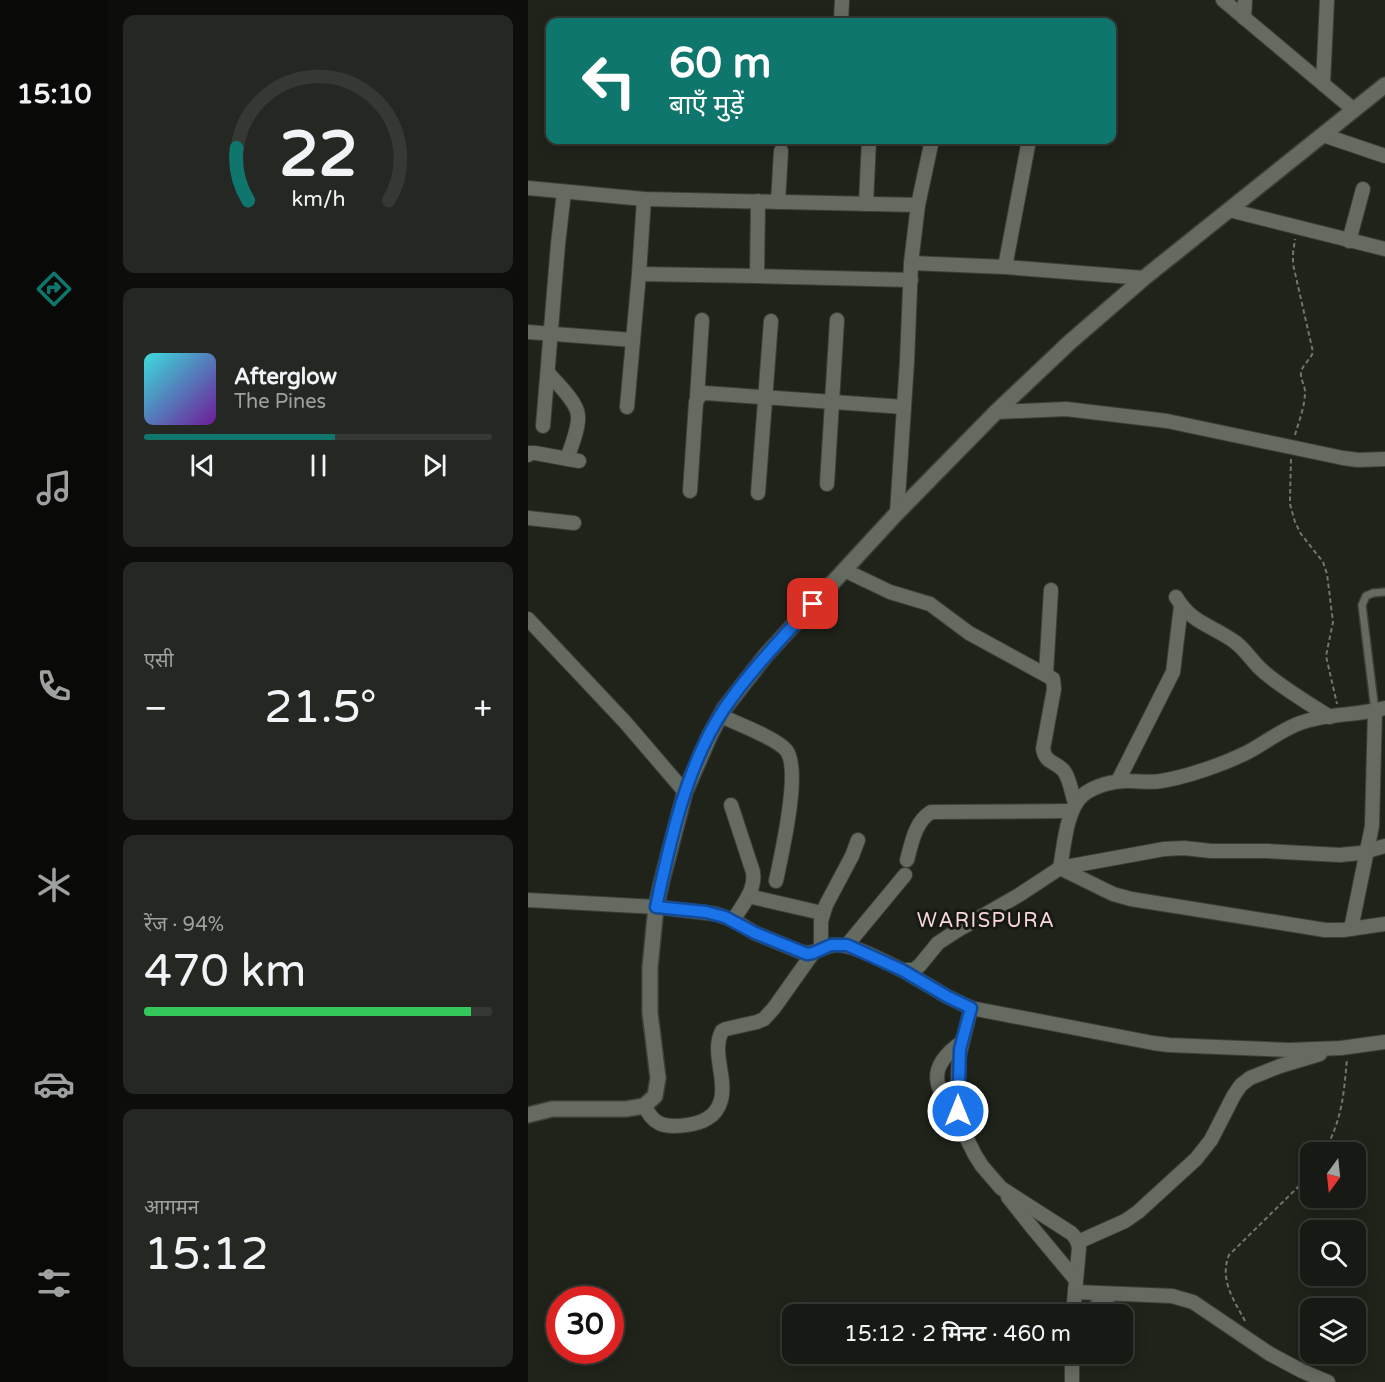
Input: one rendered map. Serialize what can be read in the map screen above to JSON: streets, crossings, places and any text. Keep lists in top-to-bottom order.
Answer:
{
  "districts": ["WARISPURA"],
  "north": "bottom",
  "page": {
    "tabs": "15:10",
    "turn": ["60 m", "बाएँ मुड़ें"],
    "song": ["Afterglow", "The Pines"],
    "tile": [
      "एसी",
      ["रेंज · 94%", "470 km"],
      ["आगमन", "15:12"]
    ],
    "heat": ["−", "21.5°", "+"],
    "limit": "30",
    "trip": "15:12 · 2 मिनट · 460 m",
    "gauge": ["22", "km/h"]
  }
}
